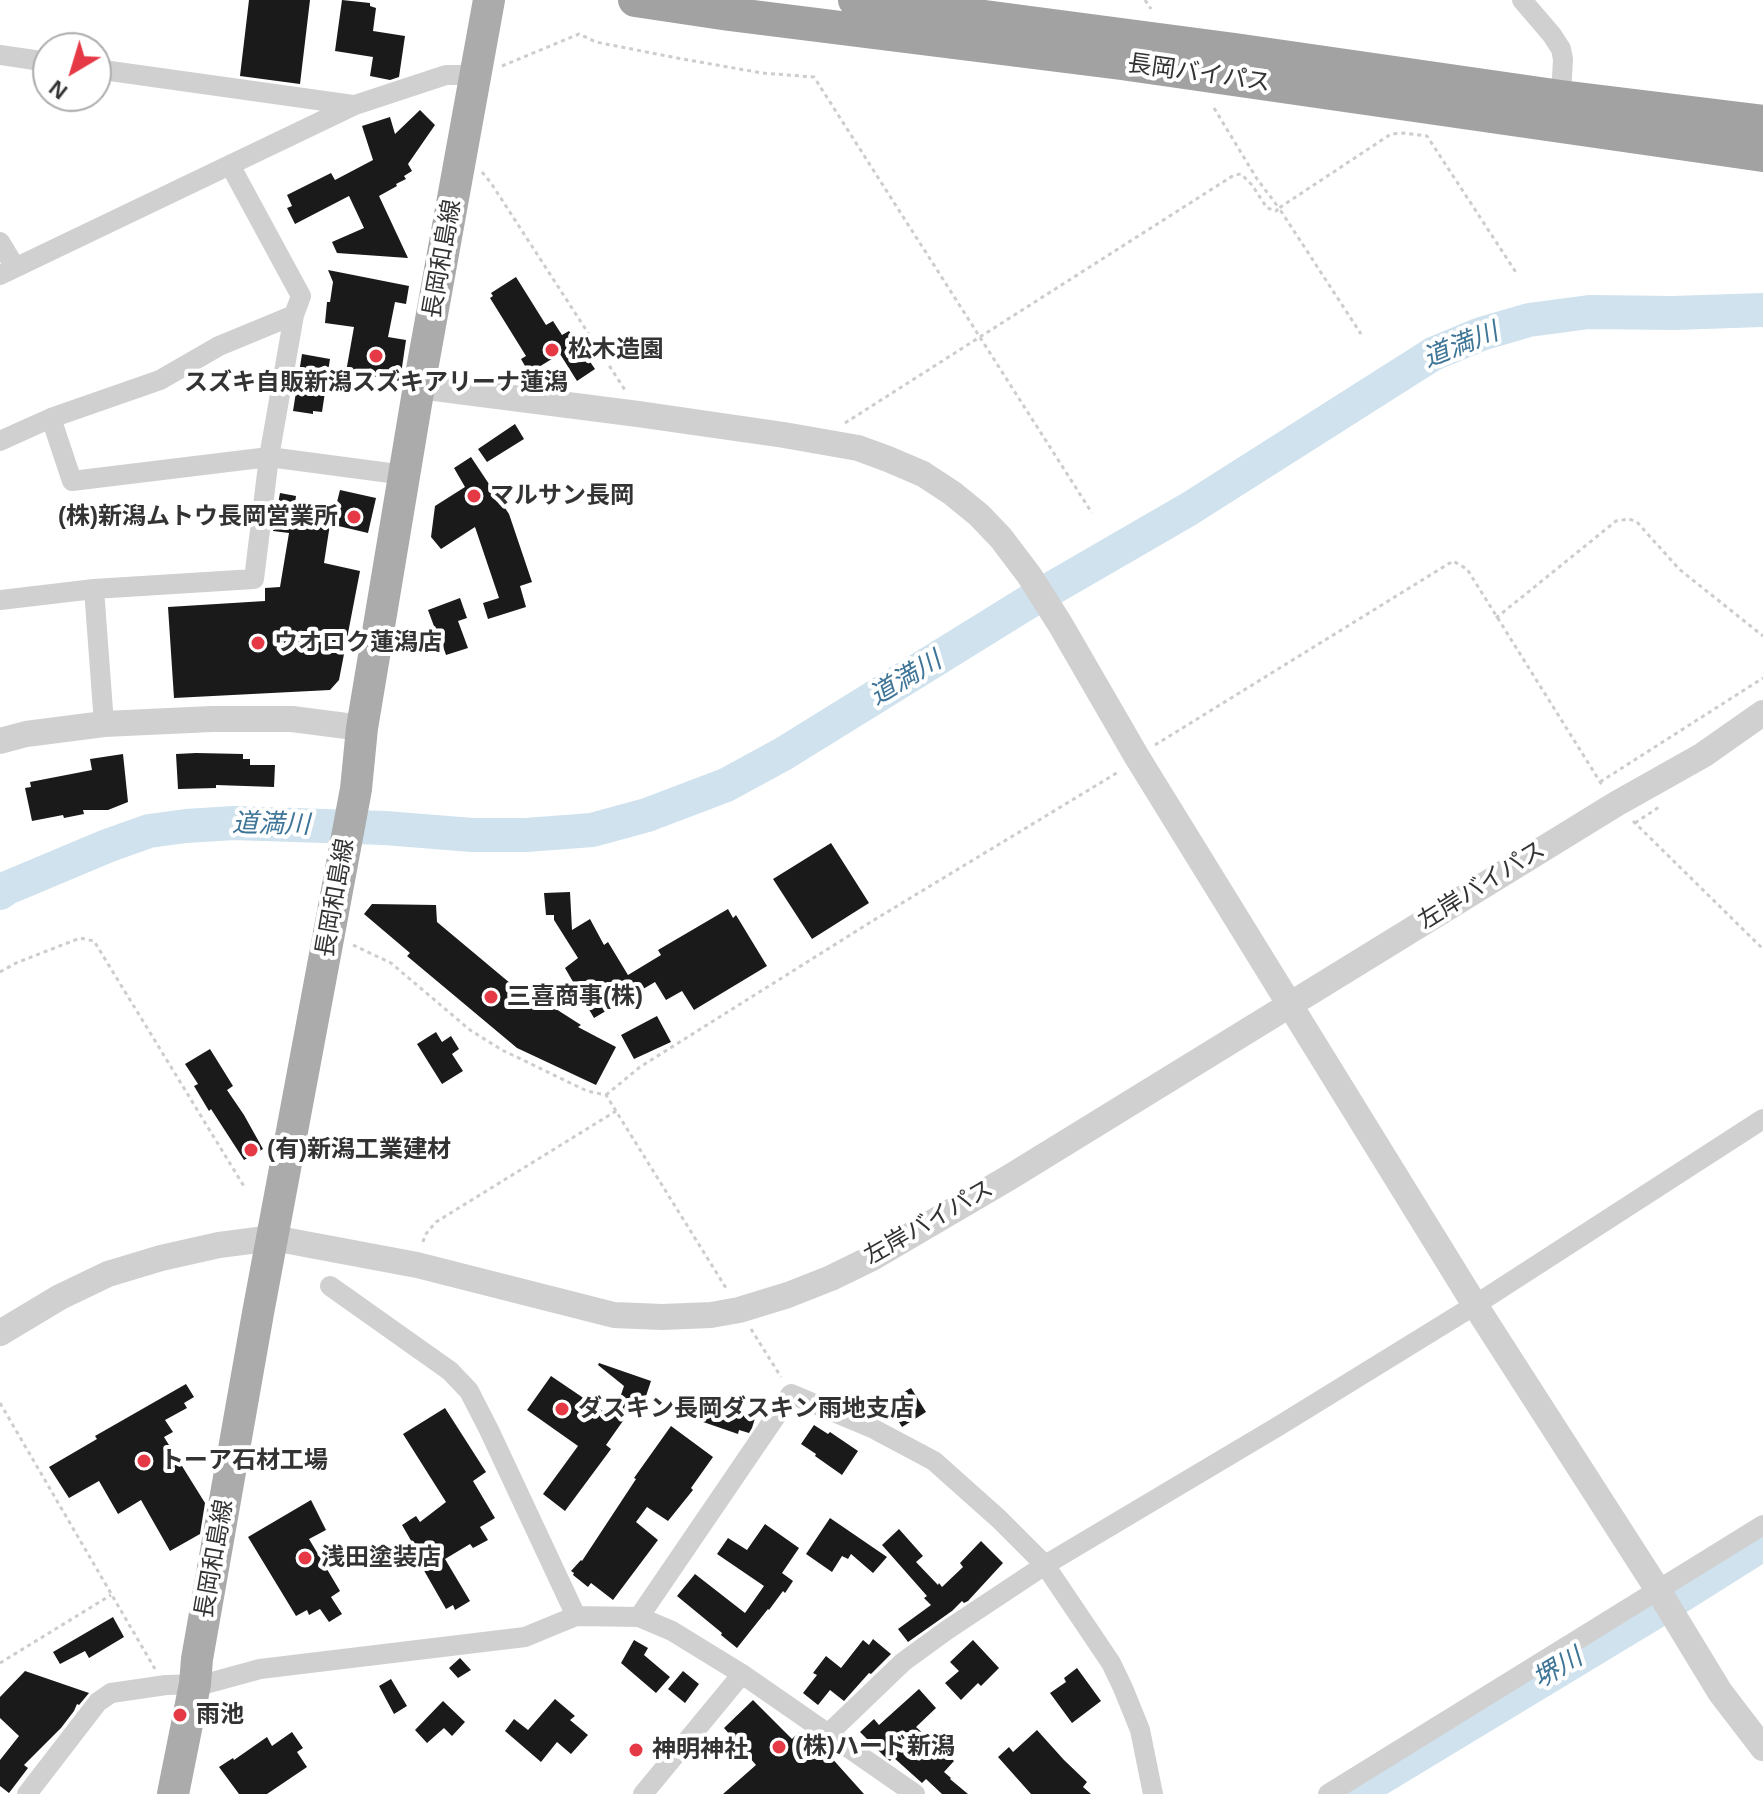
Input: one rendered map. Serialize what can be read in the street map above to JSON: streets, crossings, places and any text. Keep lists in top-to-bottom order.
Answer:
{
  "streets": {
    "highway": ["長岡バイパス"],
    "main road": ["長岡和島線"],
    "street": ["左岸バイパス"]
  },
  "crossings": [
    ["長岡和島線", "左岸バイパス"]
  ],
  "water": ["道満川", "堺川"],
  "places": [
    "松木造園",
    "スズキ自販新潟スズキアリーナ蓮潟",
    "マルサン長岡",
    "(株)新潟ムトウ長岡営業所",
    "ウオロク蓮潟店",
    "三喜商事(株)",
    "(有)新潟工業建材",
    "ダスキン長岡ダスキン雨地支店",
    "トーア石材工場",
    "浅田塗装店",
    "雨池",
    "(株)ハード新潟",
    "神明神社"
  ],
  "north": "bottom left"
}
